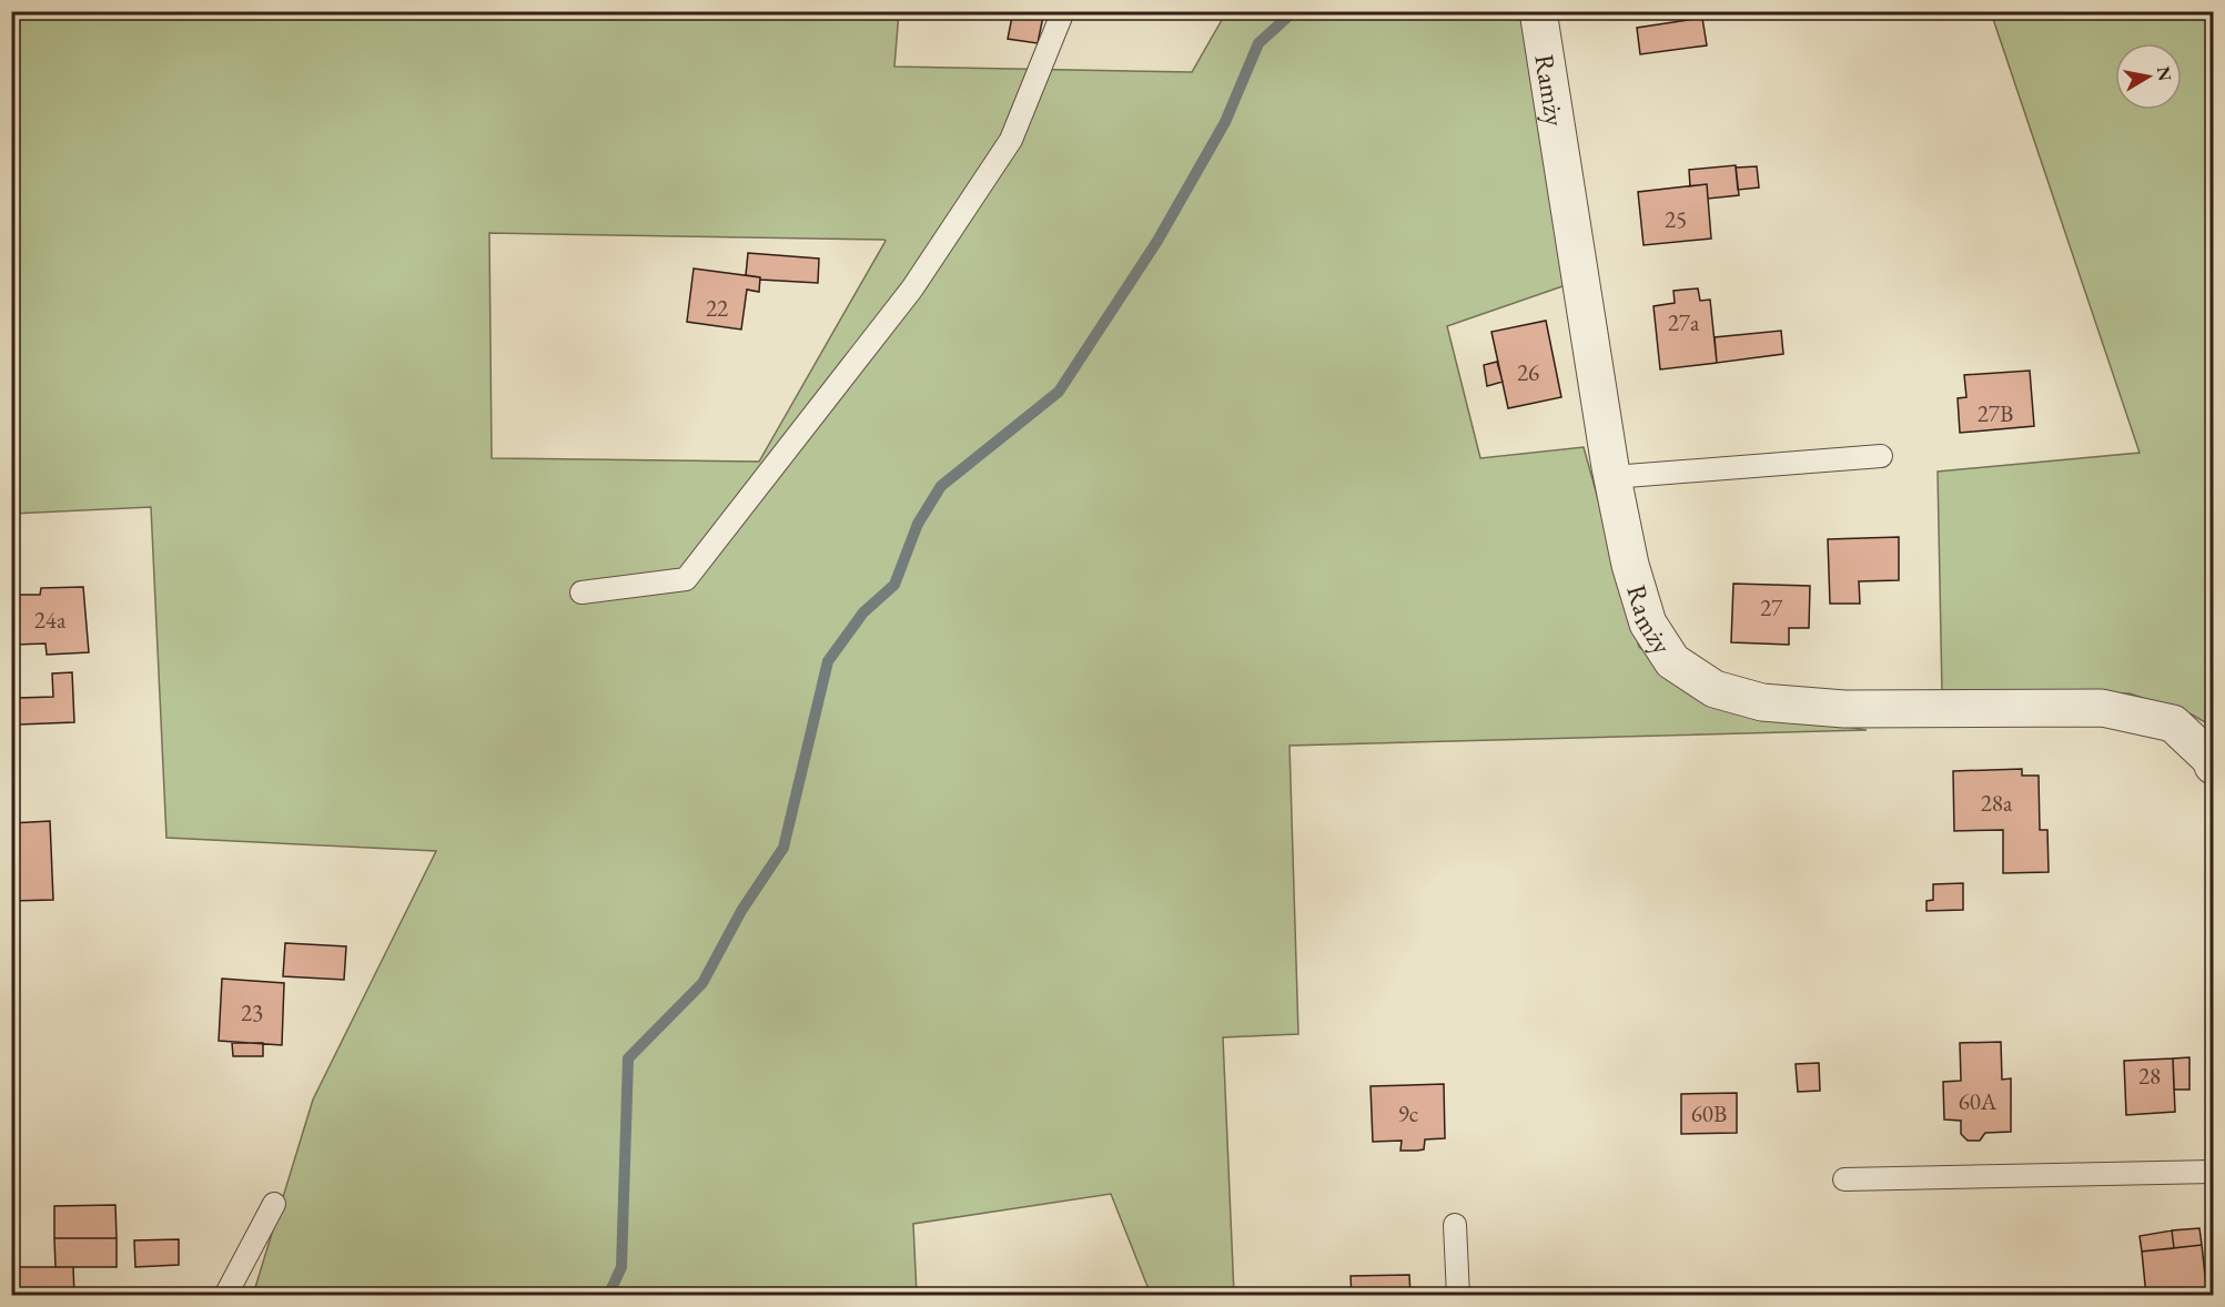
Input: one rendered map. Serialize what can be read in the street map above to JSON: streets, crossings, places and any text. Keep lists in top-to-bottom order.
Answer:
{
  "streets": {
    "street": ["Ramży"]
  },
  "house_numbers": [
    "25",
    "22",
    "27a",
    "26",
    "27B",
    "27",
    "24a",
    "28a",
    "23",
    "28",
    "60A",
    "9c",
    "60B"
  ],
  "north": "right"
}
